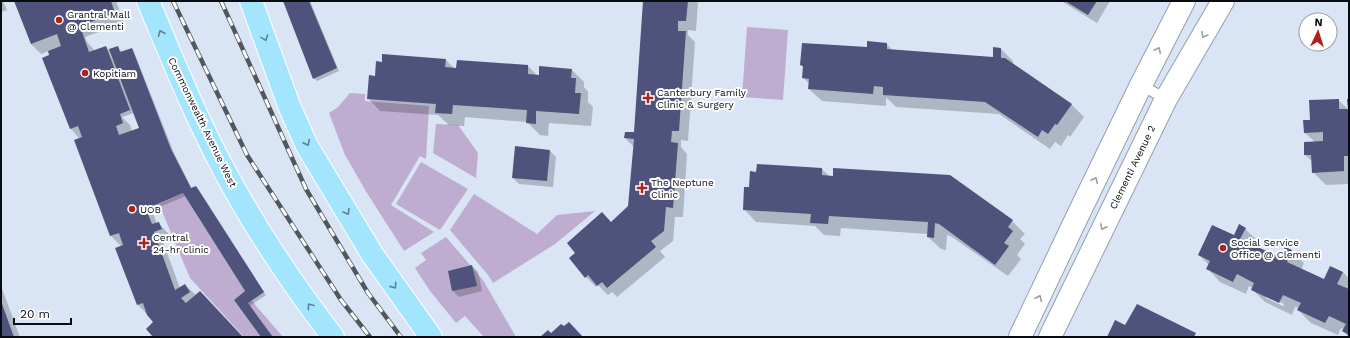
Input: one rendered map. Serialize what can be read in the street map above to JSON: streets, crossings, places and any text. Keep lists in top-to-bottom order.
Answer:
{
  "streets": {
    "main road": ["Commonwealth Avenue West", "Clementi Avenue 2"]
  },
  "places": {
    "other": [
      "Grantral Mall @ Clementi",
      "Kopitiam",
      "UOB",
      "Social Service Office @ Clementi"
    ],
    "health": ["Canterbury Family Clinic & Surgery", "The Neptune Clinic", "Central 24-hr clinic"]
  },
  "scale_bar": "20 m",
  "north": "top"
}
